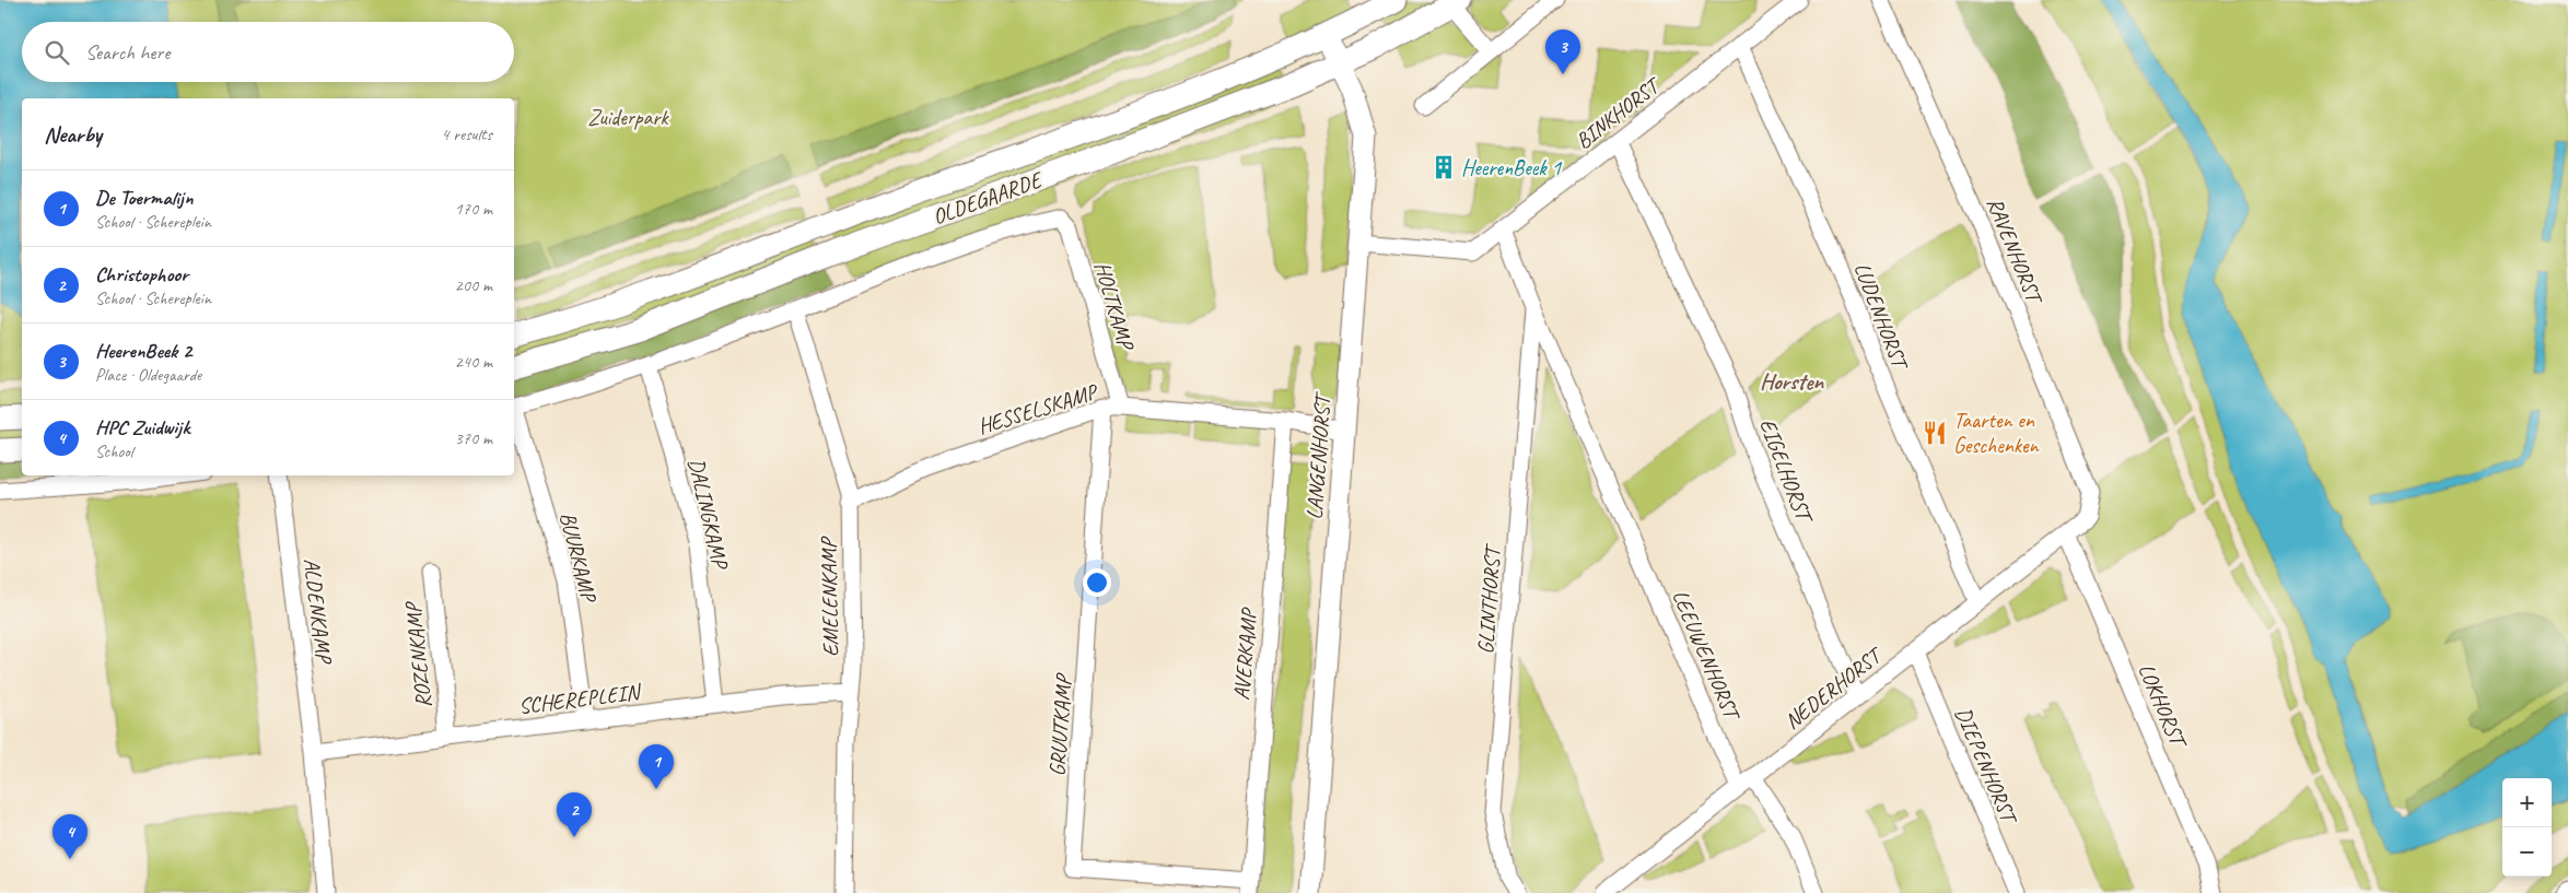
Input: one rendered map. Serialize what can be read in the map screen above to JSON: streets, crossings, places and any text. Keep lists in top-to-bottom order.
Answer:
{
  "streets": {
    "main road": ["OLDEGAARDE"],
    "street": [
      "BINKHORST",
      "RAVENHORST",
      "HOLTKAMP",
      "LUDENHORST",
      "HESSELSKAMP",
      "LANGENHORST",
      "EIGELHORST",
      "DALINGKAMP",
      "BUURKAMP",
      "EMELENKAMP",
      "GLINTHORST",
      "ALDENKAMP",
      "LEEUWENHORST",
      "AVERKAMP",
      "ROZENKAMP",
      "NEDERHORST",
      "SCHEREPLEIN",
      "LOKHORST",
      "GRUUTKAMP",
      "DIEPENHORST"
    ]
  },
  "crossings": [
    ["BINKHORST", "LUDENHORST"],
    ["BINKHORST", "LANGENHORST"],
    ["BINKHORST", "EIGELHORST"],
    ["BINKHORST", "GLINTHORST"],
    ["OLDEGAARDE", "HOLTKAMP"],
    ["OLDEGAARDE", "LANGENHORST"],
    ["OLDEGAARDE", "DALINGKAMP"],
    ["OLDEGAARDE", "EMELENKAMP"],
    ["RAVENHORST", "NEDERHORST"],
    ["HOLTKAMP", "HESSELSKAMP"],
    ["LUDENHORST", "NEDERHORST"],
    ["HESSELSKAMP", "LANGENHORST"],
    ["HESSELSKAMP", "EMELENKAMP"],
    ["HESSELSKAMP", "AVERKAMP"],
    ["HESSELSKAMP", "GRUUTKAMP"],
    ["EIGELHORST", "NEDERHORST"],
    ["DALINGKAMP", "SCHEREPLEIN"],
    ["BUURKAMP", "SCHEREPLEIN"],
    ["EMELENKAMP", "SCHEREPLEIN"],
    ["GLINTHORST", "LEEUWENHORST"],
    ["ALDENKAMP", "SCHEREPLEIN"],
    ["LEEUWENHORST", "NEDERHORST"],
    ["AVERKAMP", "GRUUTKAMP"],
    ["ROZENKAMP", "SCHEREPLEIN"],
    ["NEDERHORST", "LOKHORST"],
    ["NEDERHORST", "DIEPENHORST"]
  ],
  "districts": ["Horsten"],
  "parks": ["Zuiderpark"],
  "places": {
    "building": ["HeerenBeek 1"],
    "restaurant": ["Taarten en Geschenken"]
  },
  "page": {
    "search": "Search here",
    "pins": [
      "3",
      "1",
      "2",
      "4"
    ],
    "heading": ["Nearby", "4 results"],
    "list": [
      {
        "mark": "1",
        "name": "De Toermalijn",
        "note": "School · Schereplein",
        "value": "170 m"
      },
      {
        "mark": "2",
        "name": "Christophoor",
        "note": "School · Schereplein",
        "value": "200 m"
      },
      {
        "mark": "3",
        "name": "HeerenBeek 2",
        "note": "Place · Oldegaarde",
        "value": "240 m"
      },
      {
        "mark": "4",
        "name": "HPC Zuidwijk",
        "note": "School",
        "value": "370 m"
      }
    ],
    "map_buttons": ["+", "−"]
  }
}
